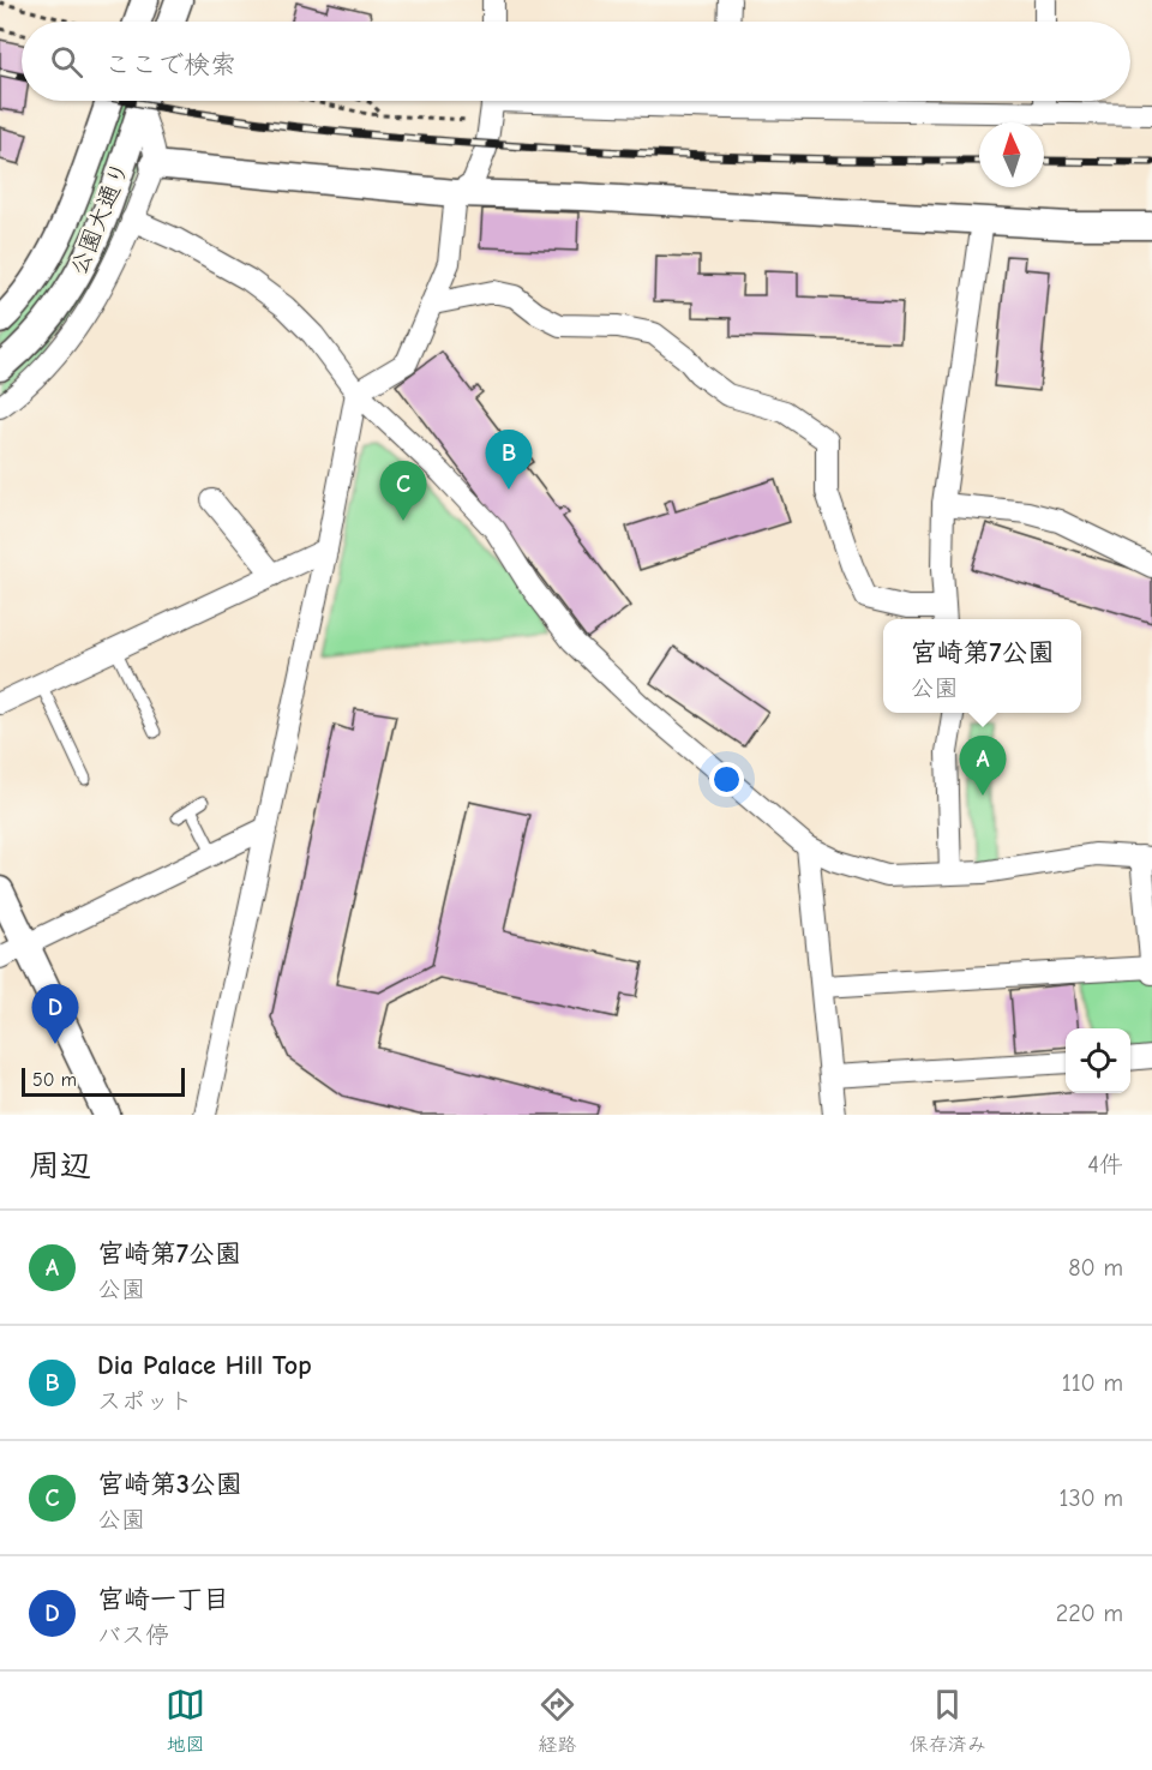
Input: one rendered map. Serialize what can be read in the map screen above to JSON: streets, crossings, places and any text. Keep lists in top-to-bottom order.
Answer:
{
  "streets": {
    "street": ["公園大通り"]
  },
  "scale_bar": "50 m",
  "north": "top",
  "page": {
    "search": "ここで検索",
    "pins": [
      "B",
      "C",
      "A",
      "D"
    ],
    "popup": ["宮崎第7公園", "公園"],
    "scale": "50 m",
    "heading": ["周辺", "4件"],
    "list": [
      {
        "mark": "A",
        "name": "宮崎第7公園",
        "note": "公園",
        "value": "80 m"
      },
      {
        "mark": "B",
        "name": "Dia Palace Hill Top",
        "note": "スポット",
        "value": "110 m"
      },
      {
        "mark": "C",
        "name": "宮崎第3公園",
        "note": "公園",
        "value": "130 m"
      },
      {
        "mark": "D",
        "name": "宮崎一丁目",
        "note": "バス停",
        "value": "220 m"
      }
    ],
    "nav": ["地図", "経路", "保存済み"]
  }
}
